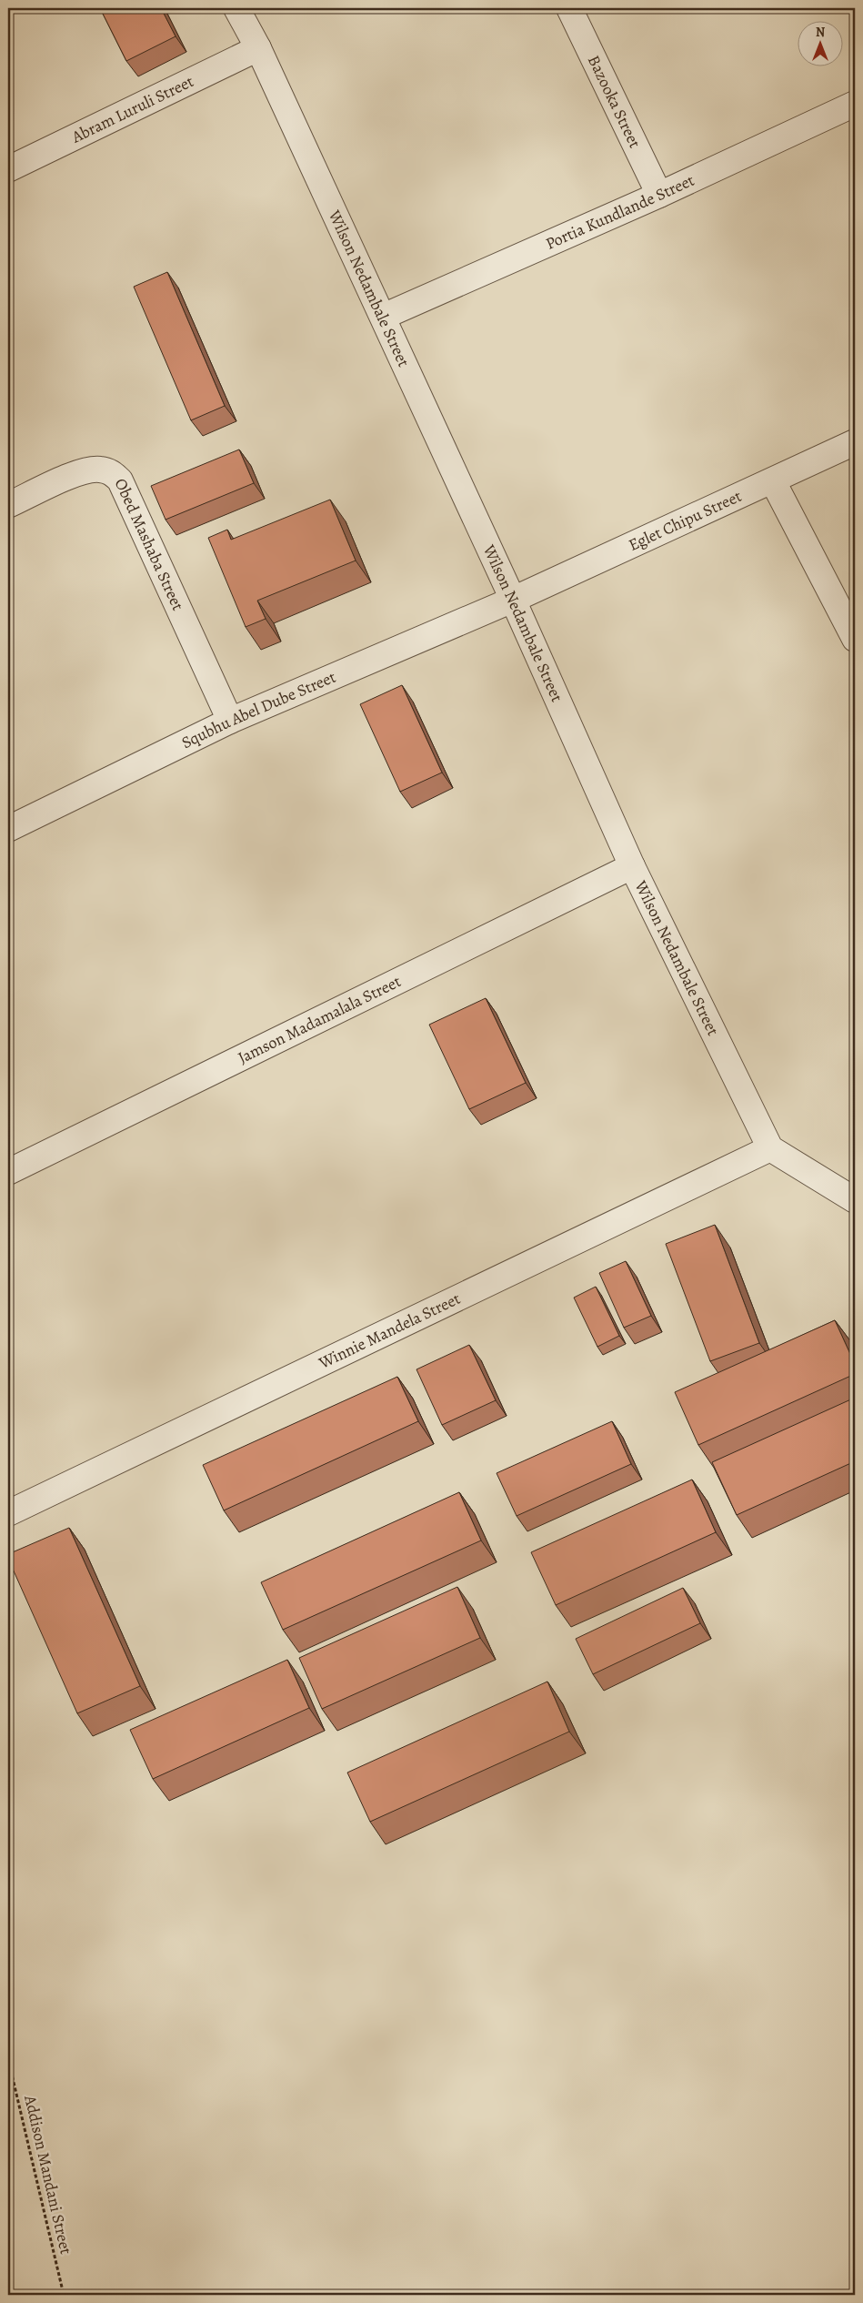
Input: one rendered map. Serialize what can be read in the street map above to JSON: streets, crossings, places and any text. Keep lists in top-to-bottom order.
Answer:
{
  "streets": {
    "street": [
      "Bazooka Street",
      "Abram Luruli Street",
      "Portia Kundlande Street",
      "Wilson Nedambale Street",
      "Eglet Chipu Street",
      "Obed Mashaba Street",
      "Squbhu Abel Dube Street",
      "Jamson Madamalala Street",
      "Winnie Mandela Street"
    ],
    "path": ["Addison Mandani Street"]
  },
  "crossings": [
    ["Bazooka Street", "Portia Kundlande Street"],
    ["Abram Luruli Street", "Wilson Nedambale Street"],
    ["Portia Kundlande Street", "Wilson Nedambale Street"],
    ["Wilson Nedambale Street", "Eglet Chipu Street"],
    ["Wilson Nedambale Street", "Squbhu Abel Dube Street"],
    ["Wilson Nedambale Street", "Jamson Madamalala Street"],
    ["Wilson Nedambale Street", "Winnie Mandela Street"],
    ["Eglet Chipu Street", "Squbhu Abel Dube Street"],
    ["Obed Mashaba Street", "Squbhu Abel Dube Street"]
  ],
  "north": "top"
}
